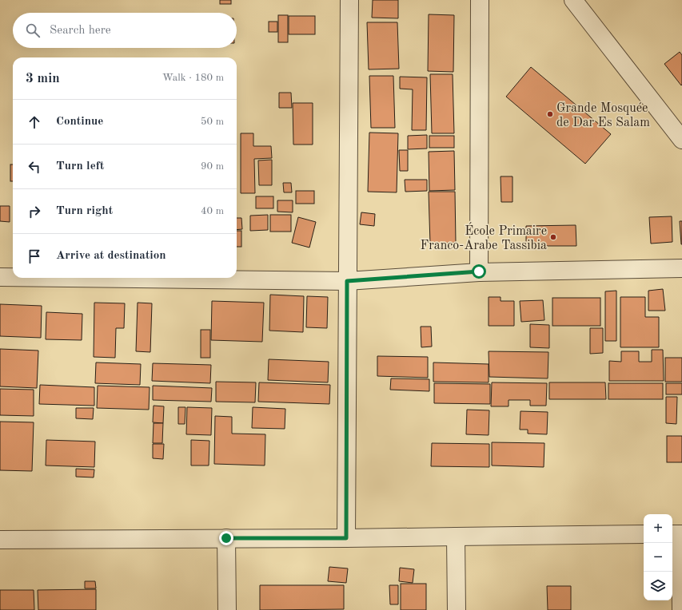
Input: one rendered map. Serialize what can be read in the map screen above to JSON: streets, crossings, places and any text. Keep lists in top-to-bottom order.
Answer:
{
  "places": ["Grande Mosquée de Dar Es Salam", "École Primaire Franco-Arabe Tassibia"],
  "page": {
    "search": "Search here",
    "heading": ["3 min", "Walk · 180 m"],
    "list": [
      ["Continue", "50 m"],
      ["Turn left", "90 m"],
      ["Turn right", "40 m"],
      "Arrive at destination"
    ],
    "map_buttons": ["+", "−"]
  }
}
